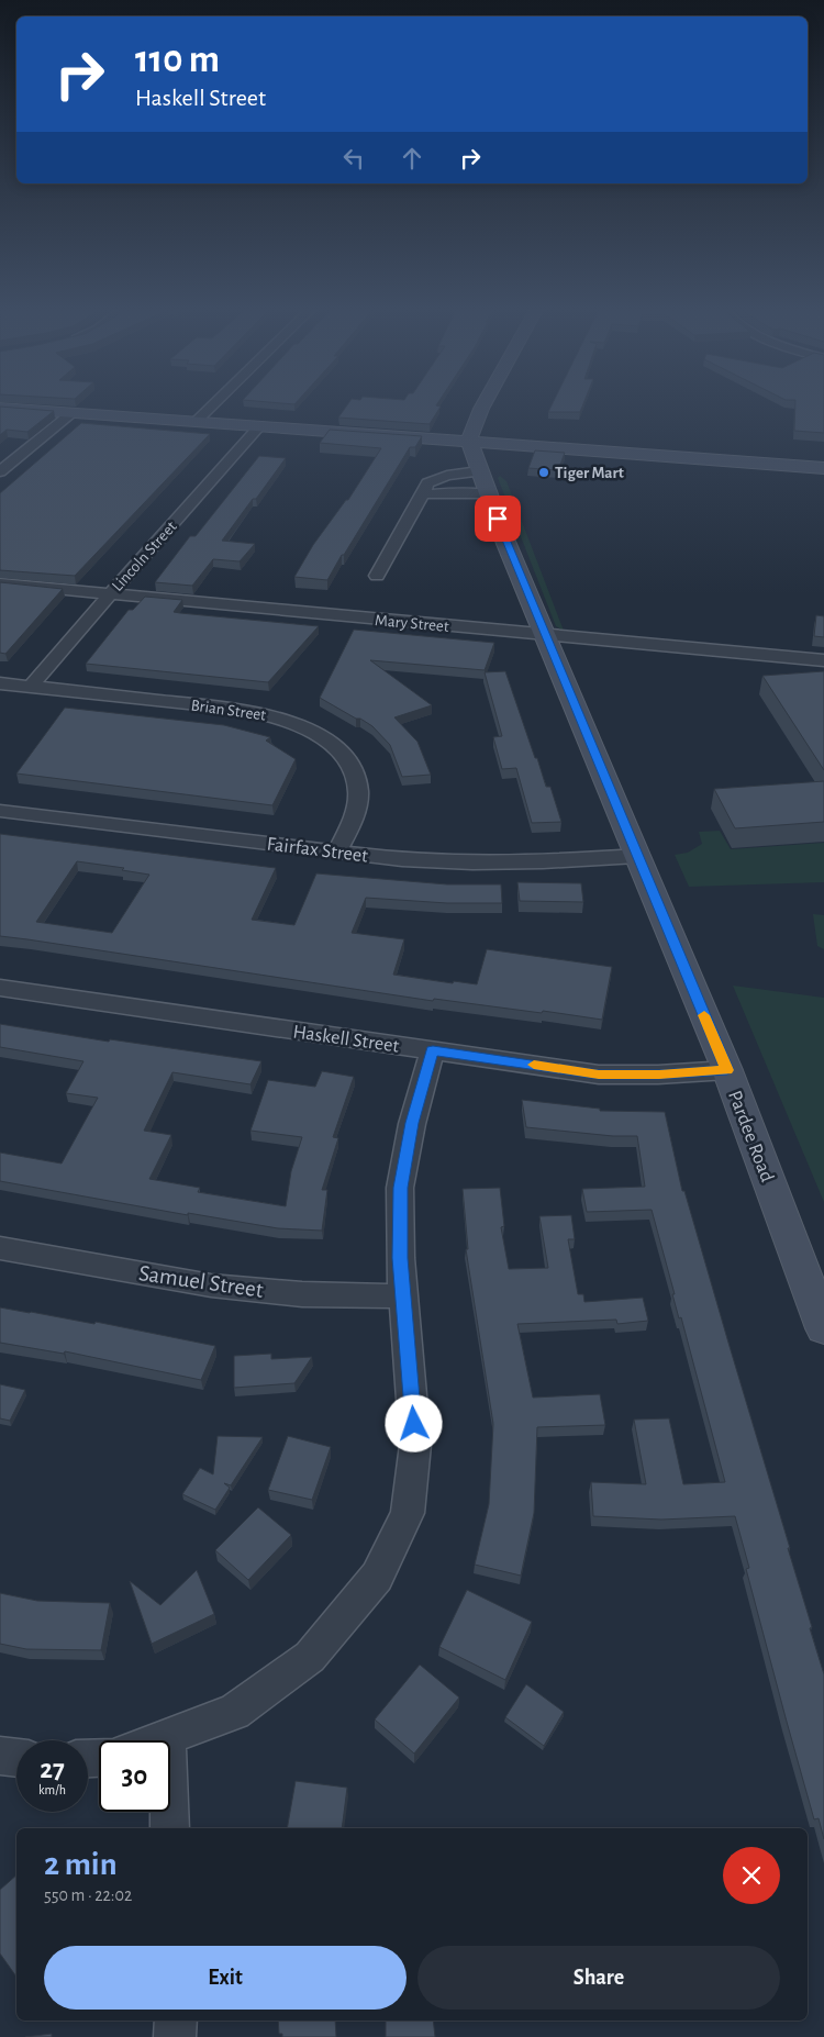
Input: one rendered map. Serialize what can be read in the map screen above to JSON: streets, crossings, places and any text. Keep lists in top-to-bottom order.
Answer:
{
  "streets": {
    "main road": ["Pardee Road"],
    "street": [
      "Lincoln Street",
      "Mary Street",
      "Brian Street",
      "Fairfax Street",
      "Haskell Street",
      "Samuel Street"
    ]
  },
  "crossings": [
    ["Lincoln Street", "Mary Street"],
    ["Lincoln Street", "Brian Street"],
    ["Mary Street", "Pardee Road"],
    ["Brian Street", "Fairfax Street"],
    ["Fairfax Street", "Pardee Road"],
    ["Haskell Street", "Pardee Road"]
  ],
  "places": ["Tiger Mart"],
  "page": {
    "turn": ["110 m", "Haskell Street"],
    "speed": "27 km/h",
    "limit": "30",
    "heading": ["2 min", "550 m · 22:02"],
    "buttons": ["Exit", "Share"]
  }
}
